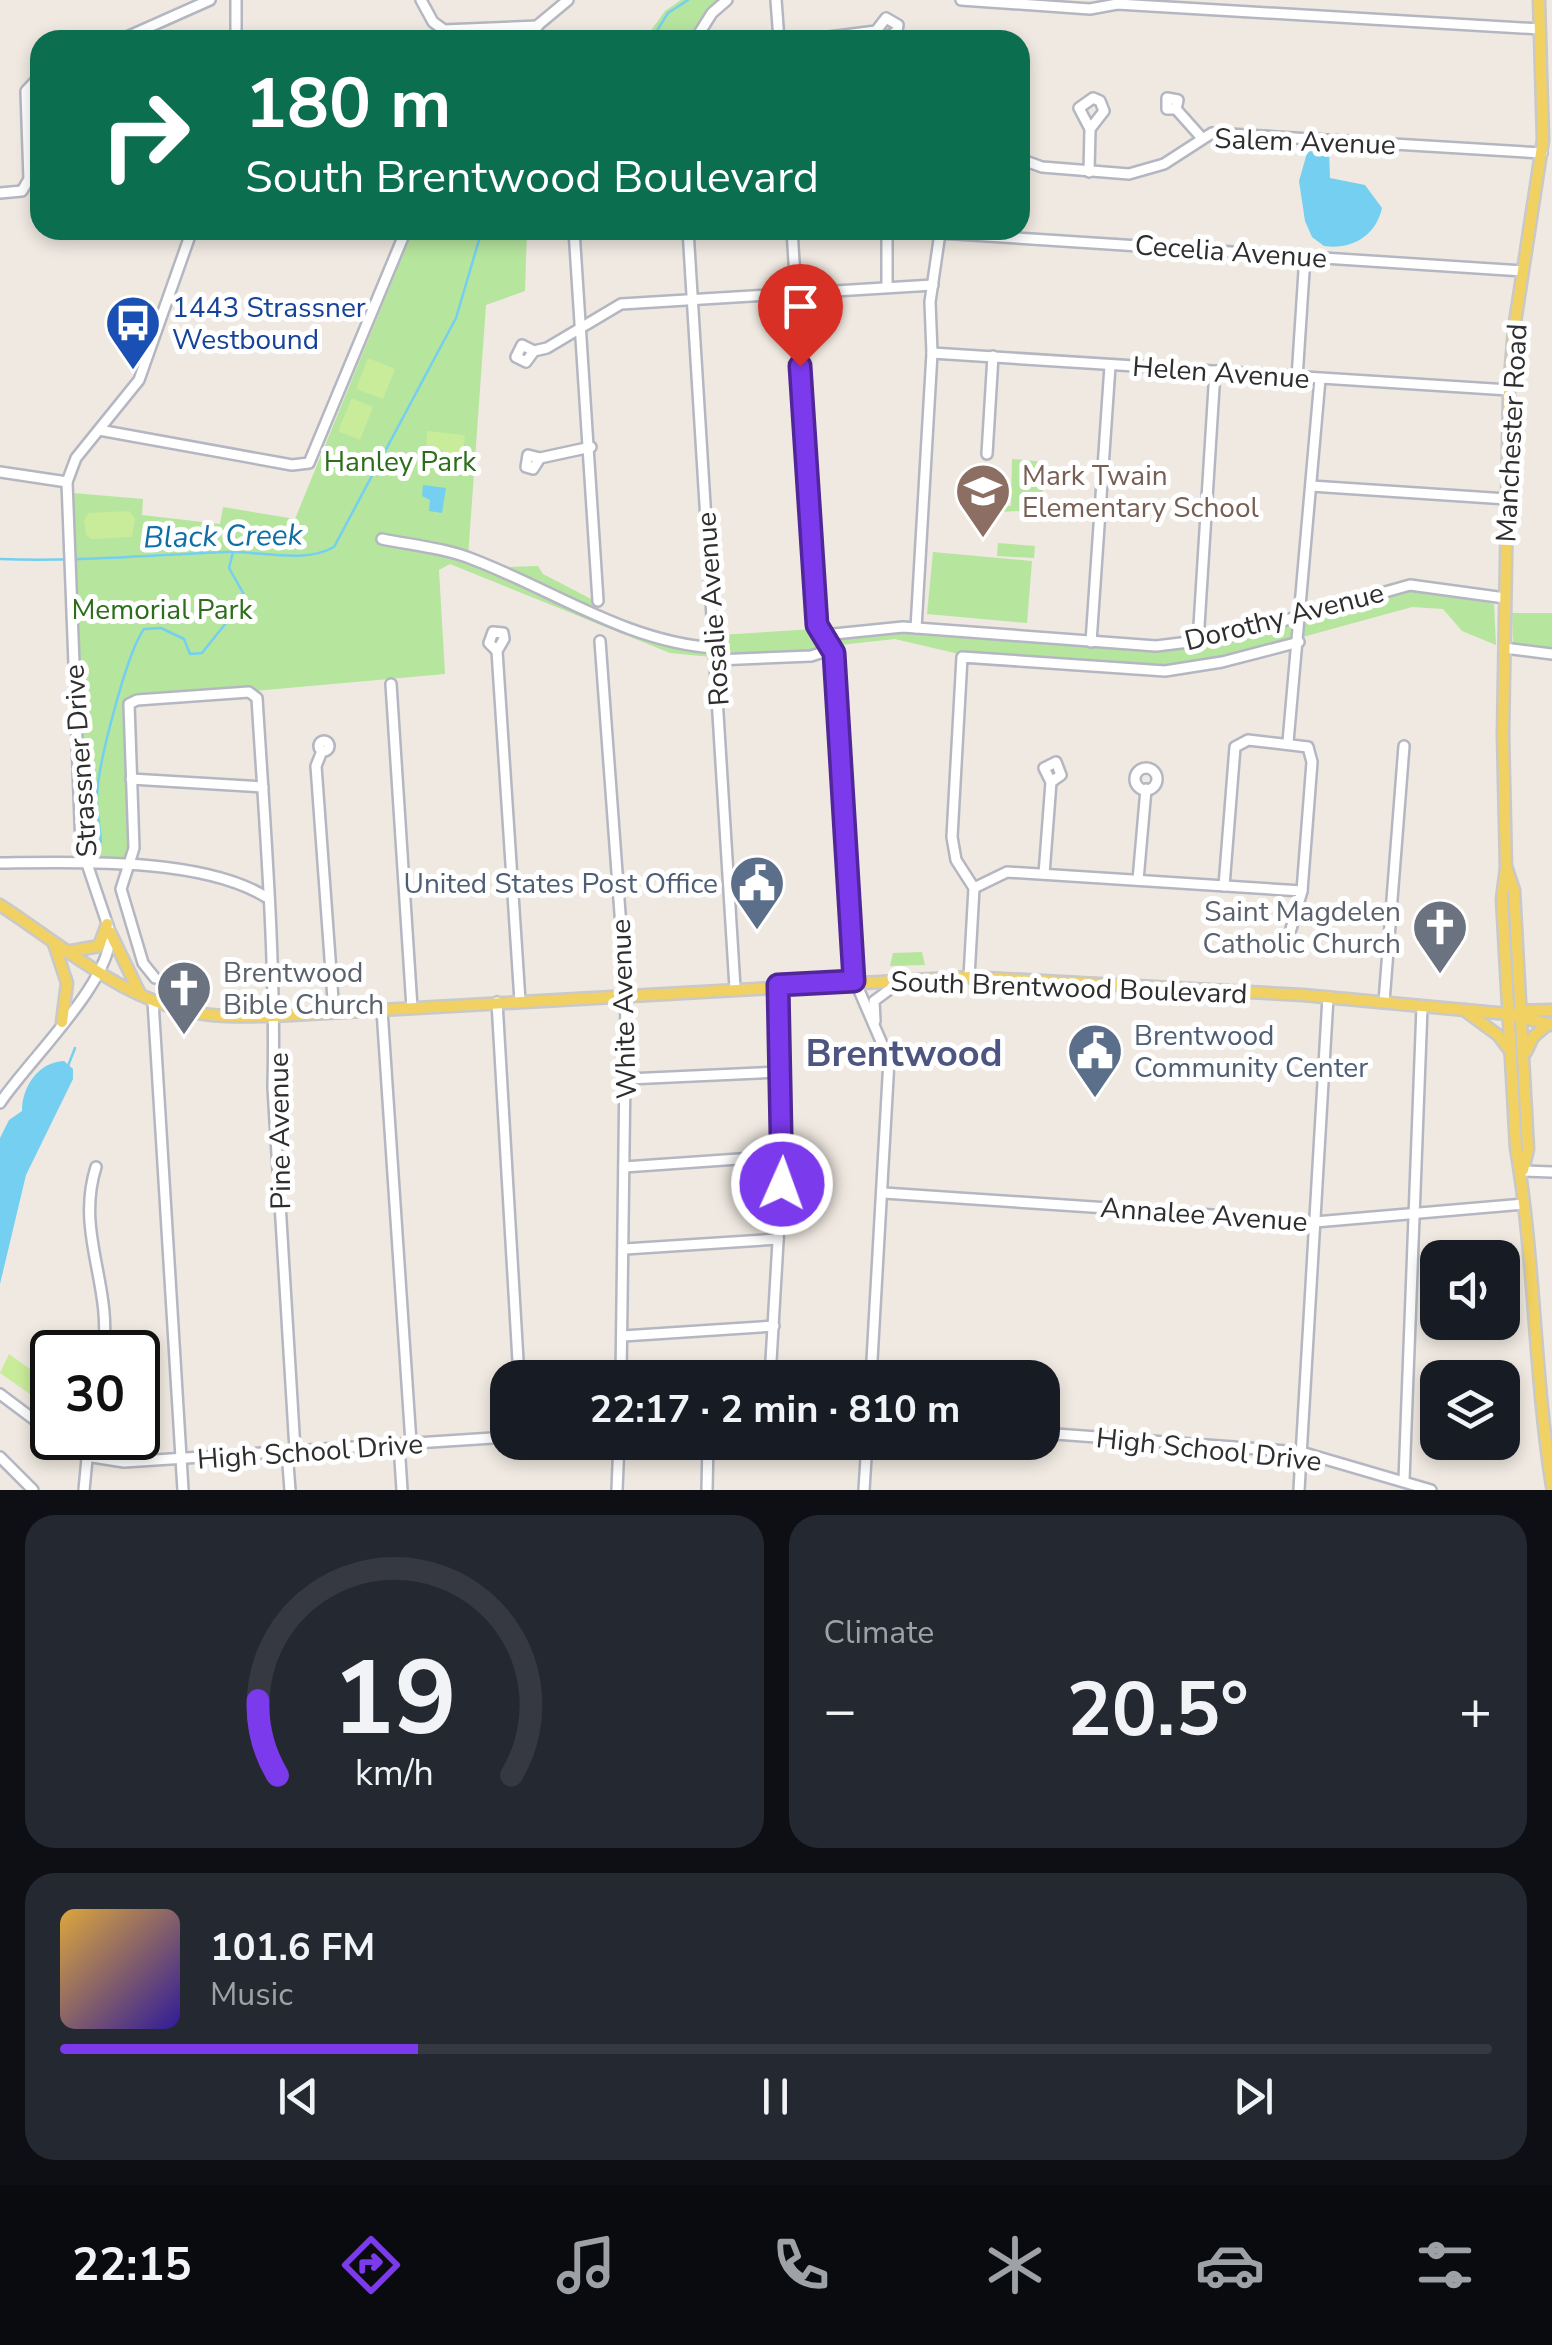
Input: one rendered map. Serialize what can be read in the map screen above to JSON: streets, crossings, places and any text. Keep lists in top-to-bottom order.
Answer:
{
  "streets": {
    "main road": ["Manchester Road", "South Brentwood Boulevard"],
    "street": [
      "Salem Avenue",
      "Cecelia Avenue",
      "Helen Avenue",
      "Rosalie Avenue",
      "Dorothy Avenue",
      "Strassner Drive",
      "White Avenue",
      "Pine Avenue",
      "Annalee Avenue",
      "High School Drive"
    ]
  },
  "crossings": [
    ["Salem Avenue", "Manchester Road"],
    ["Cecelia Avenue", "Manchester Road"],
    ["Helen Avenue", "Manchester Road"],
    ["Manchester Road", "Dorothy Avenue"],
    ["Manchester Road", "South Brentwood Boulevard"],
    ["Manchester Road", "Annalee Avenue"],
    ["Rosalie Avenue", "South Brentwood Boulevard"],
    ["South Brentwood Boulevard", "White Avenue"],
    ["South Brentwood Boulevard", "Pine Avenue"],
    ["Pine Avenue", "High School Drive"]
  ],
  "districts": ["Brentwood"],
  "water": ["Black Creek"],
  "parks": ["Hanley Park", "Memorial Park"],
  "places": {
    "bus stop": ["1443 Strassner Westbound"],
    "school or university": ["Mark Twain Elementary School"],
    "public building": ["United States Post Office", "Brentwood Community Center"],
    "church": ["Saint Magdelen Catholic Church", "Brentwood Bible Church"]
  },
  "page": {
    "turn": ["180 m", "South Brentwood Boulevard"],
    "limit": "30",
    "trip": "22:17 · 2 min · 810 m",
    "tile": "Climate",
    "heat": ["−", "20.5°", "+"],
    "song": ["101.6 FM", "Music"],
    "tabs": "22:15",
    "gauge": ["19", "km/h"]
  }
}
